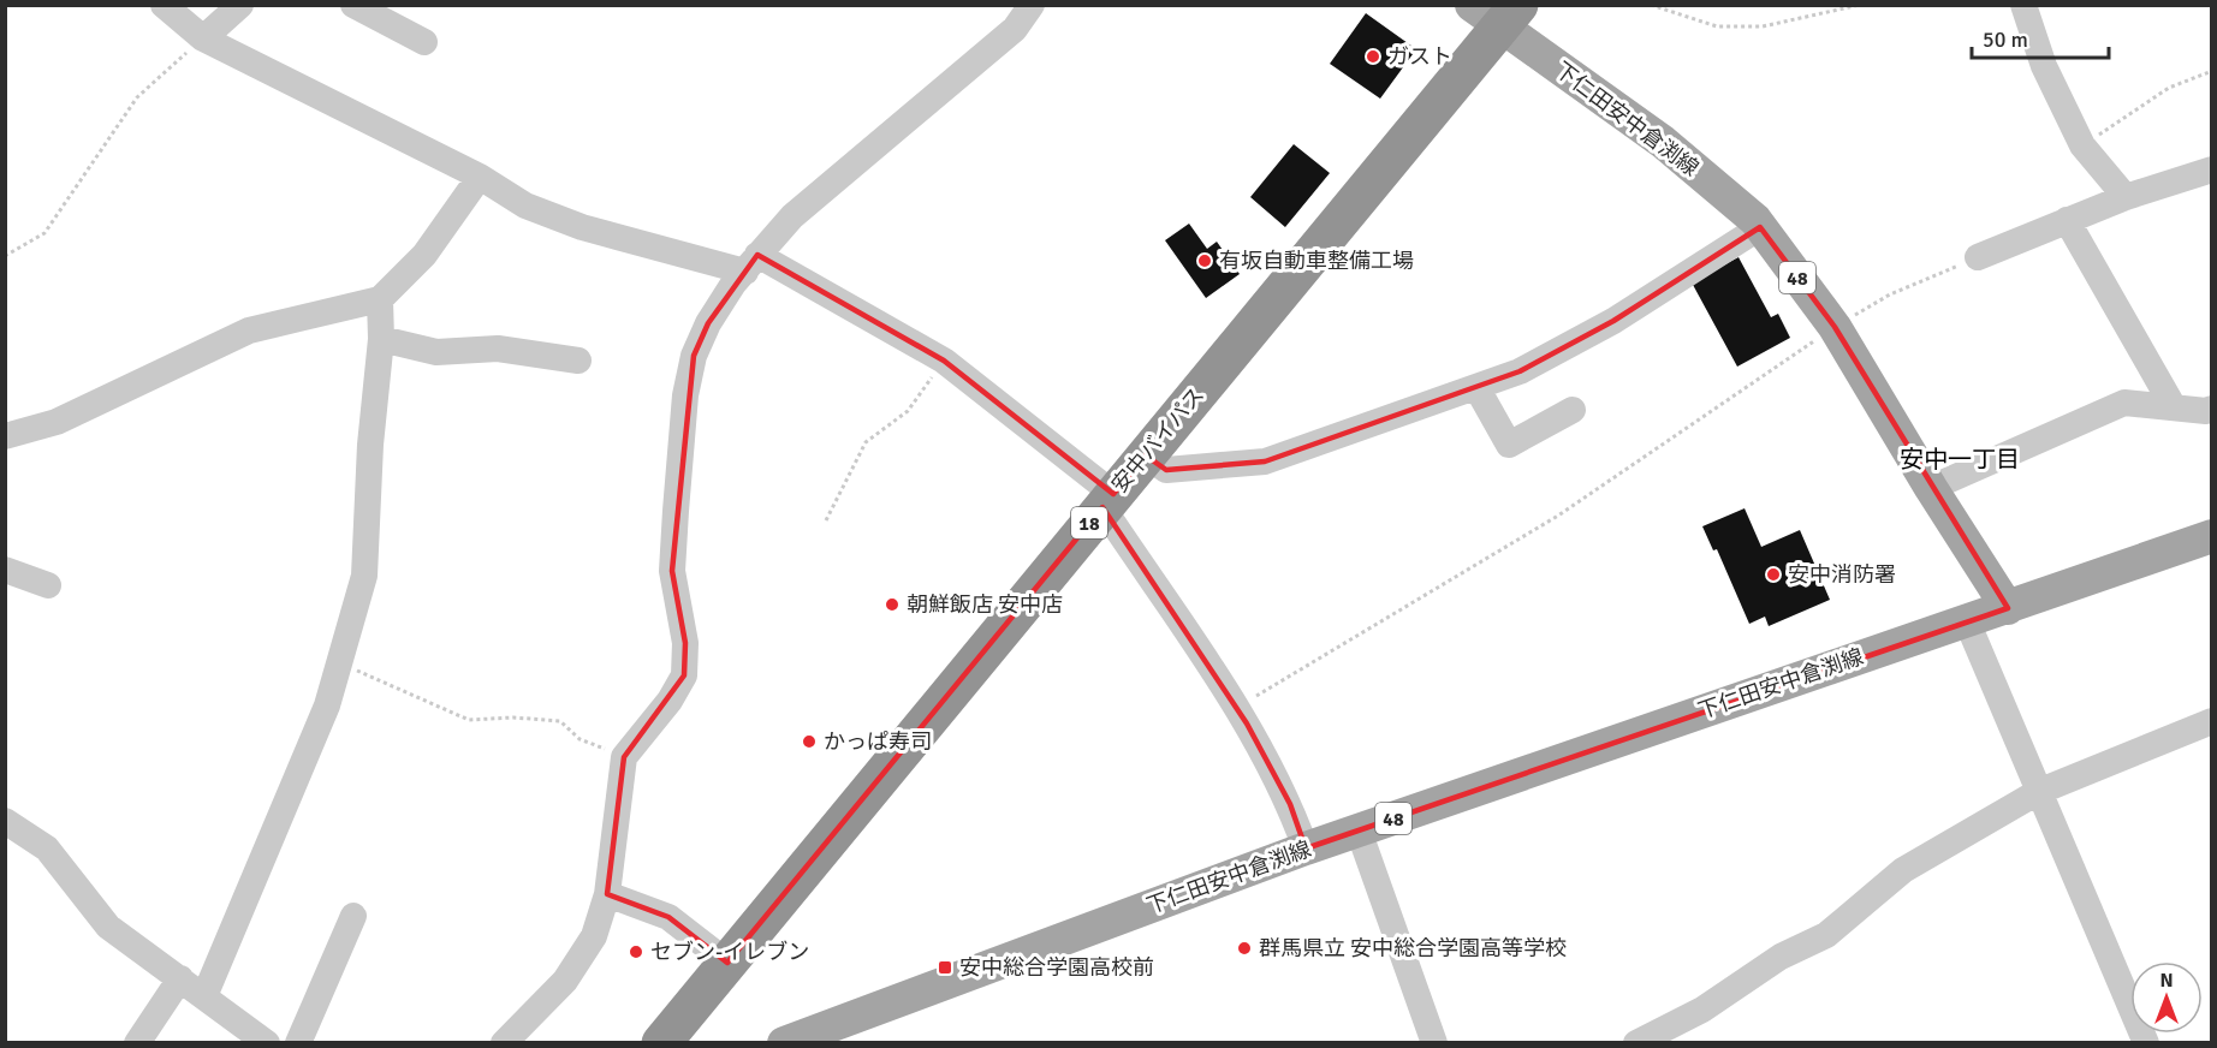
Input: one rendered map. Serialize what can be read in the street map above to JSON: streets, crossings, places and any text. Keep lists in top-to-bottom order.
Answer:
{
  "streets": {
    "highway": ["安中バイパス", "18"],
    "main road": ["下仁田安中倉渕線", "48"]
  },
  "crossings": [
    ["下仁田安中倉渕線", "安中バイパス"]
  ],
  "districts": ["安中一丁目"],
  "places": {
    "other": [
      "ガスト",
      "有坂自動車整備工場",
      "安中消防署",
      "朝鮮飯店 安中店",
      "かっぱ寿司",
      "群馬県立 安中総合学園高等学校",
      "セブン-イレブン"
    ],
    "transit": ["安中総合学園高校前"]
  },
  "scale_bar": "50 m",
  "north": "top"
}
